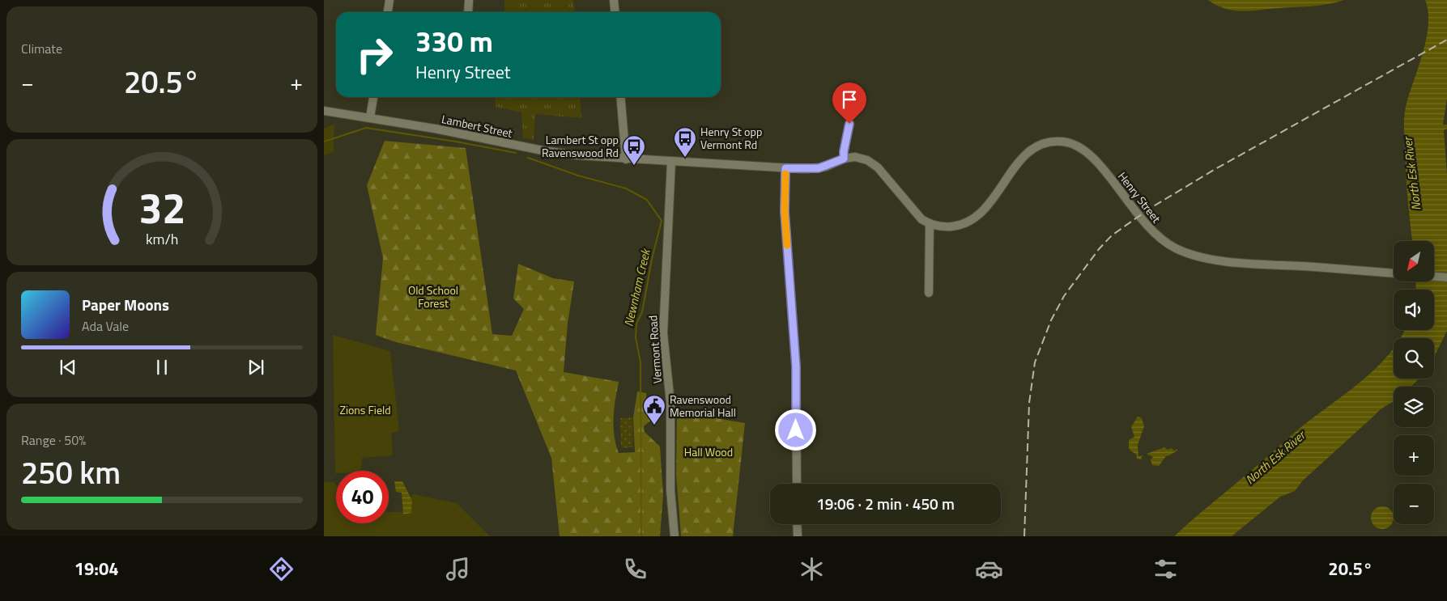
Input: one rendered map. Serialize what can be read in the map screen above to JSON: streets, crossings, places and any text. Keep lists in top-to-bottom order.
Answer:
{
  "streets": {
    "street": ["Lambert Street", "Henry Street", "Vermont Road"]
  },
  "crossings": [
    ["Lambert Street", "Henry Street"],
    ["Henry Street", "Vermont Road"]
  ],
  "water": ["North Esk River", "Newnham Creek"],
  "parks": ["Old School Forest", "Zions Field", "Hall Wood"],
  "places": {
    "bus stop": ["Henry St opp Vermont Rd", "Lambert St opp Ravenswood Rd"],
    "public building": ["Ravenswood Memorial Hall"]
  },
  "north": "bottom left",
  "page": {
    "tile": [
      "Climate",
      ["Range · 50%", "250 km"]
    ],
    "turn": ["330 m", "Henry Street"],
    "heat": ["−", "20.5°", "+"],
    "map_buttons": ["+", "−"],
    "song": ["Paper Moons", "Ada Vale"],
    "limit": "40",
    "trip": "19:06 · 2 min · 450 m",
    "tabs": ["19:04", "20.5°"],
    "gauge": ["32", "km/h"]
  }
}
